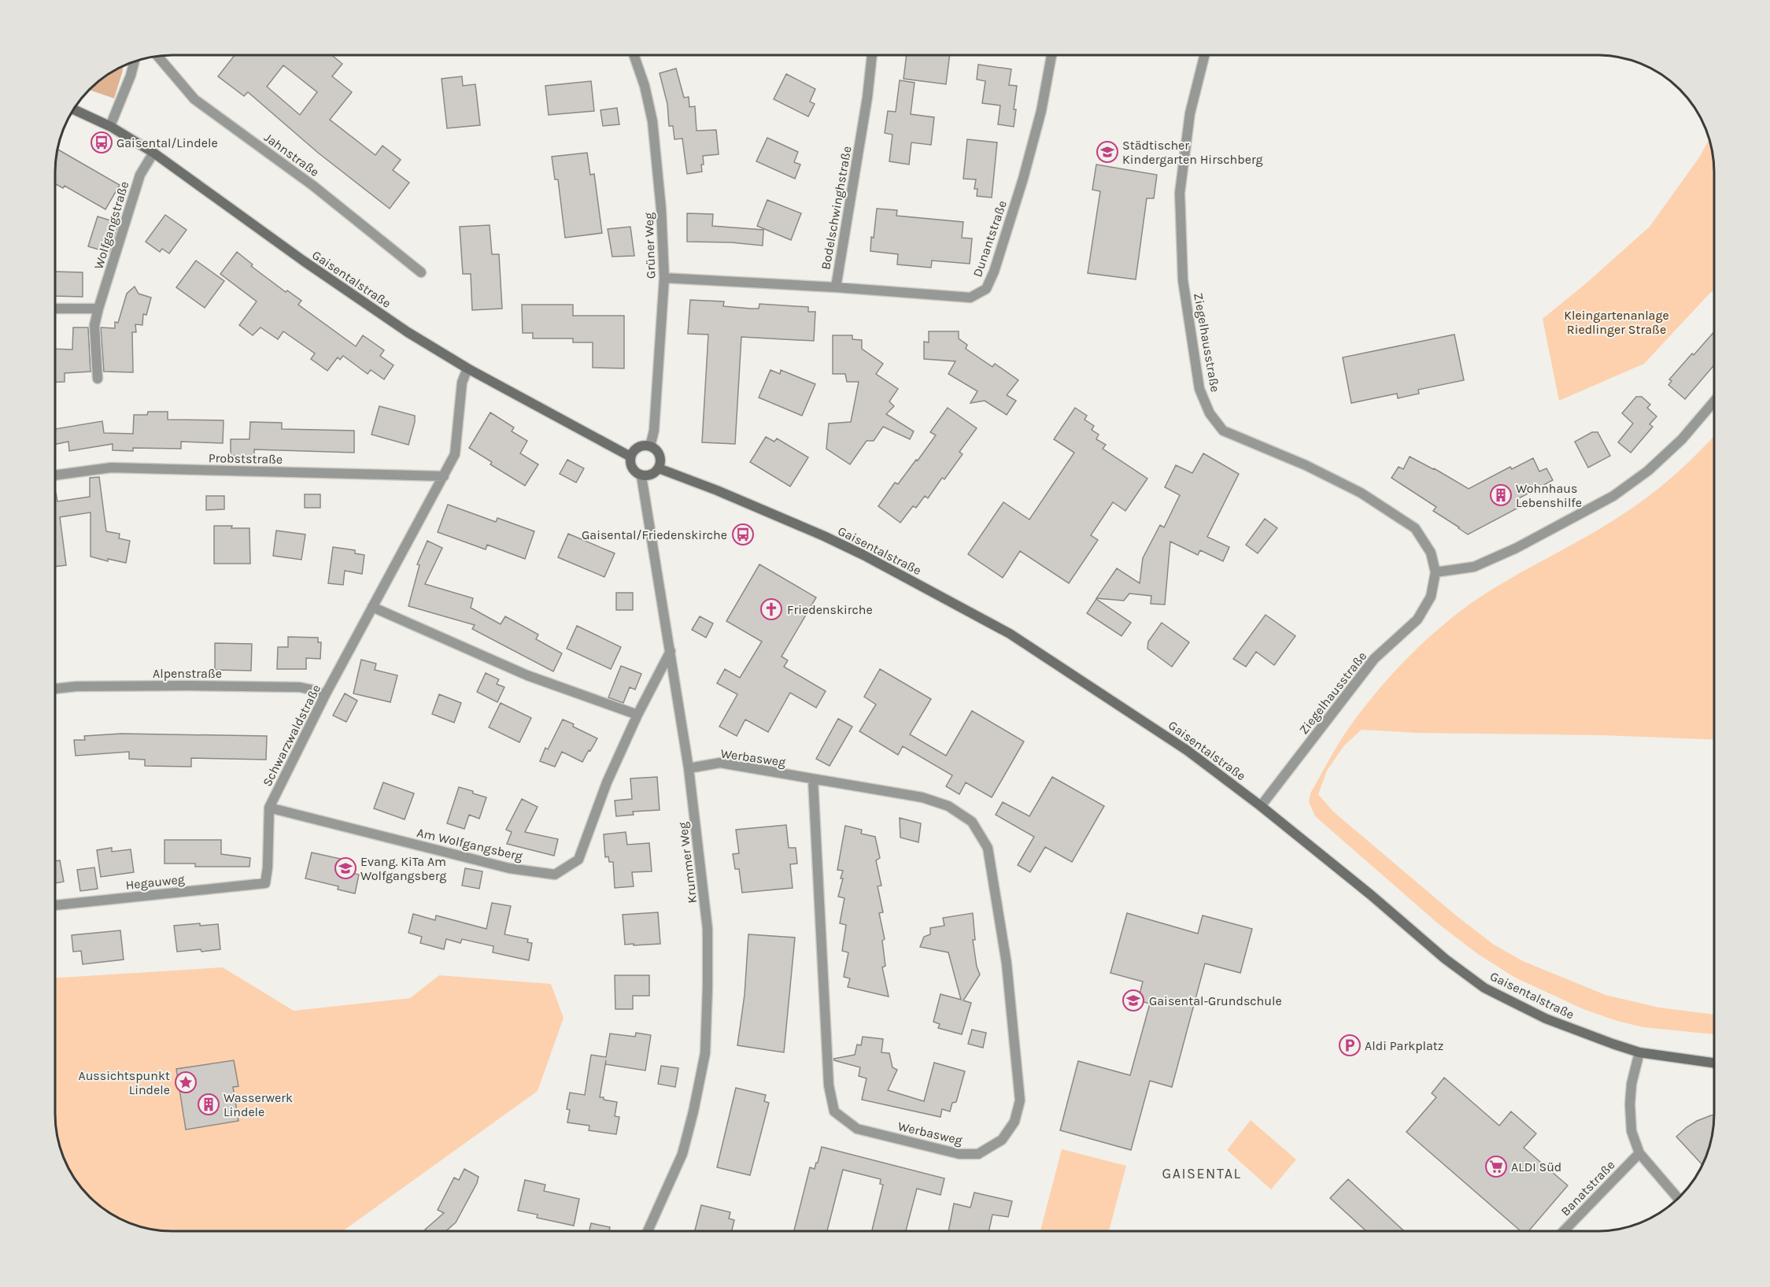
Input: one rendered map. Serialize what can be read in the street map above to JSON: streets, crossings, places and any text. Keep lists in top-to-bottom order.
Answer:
{
  "streets": {
    "main road": ["Gaisentalstraße"],
    "street": [
      "Jahnstraße",
      "Bodelschwinghstraße",
      "Wolfgangstraße",
      "Dunantstraße",
      "Grüner Weg",
      "Ziegelhausstraße",
      "Probststraße",
      "Alpenstraße",
      "Schwarzwaldstraße",
      "Werbasweg",
      "Am Wolfgangsberg",
      "Krummer Weg",
      "Hegauweg",
      "Banatstraße"
    ]
  },
  "crossings": [
    ["Bodelschwinghstraße", "Dunantstraße"],
    ["Bodelschwinghstraße", "Grüner Weg"],
    ["Wolfgangstraße", "Gaisentalstraße"],
    ["Grüner Weg", "Gaisentalstraße"],
    ["Grüner Weg", "Krummer Weg"],
    ["Gaisentalstraße", "Ziegelhausstraße"],
    ["Gaisentalstraße", "Schwarzwaldstraße"],
    ["Gaisentalstraße", "Krummer Weg"],
    ["Probststraße", "Schwarzwaldstraße"],
    ["Alpenstraße", "Schwarzwaldstraße"],
    ["Schwarzwaldstraße", "Am Wolfgangsberg"],
    ["Schwarzwaldstraße", "Hegauweg"],
    ["Werbasweg", "Krummer Weg"],
    ["Am Wolfgangsberg", "Krummer Weg"]
  ],
  "districts": ["GAISENTAL"],
  "parks": ["Kleingartenanlage Riedlinger Straße"],
  "places": {
    "bus stop": ["Gaisental/Lindele", "Gaisental/Friedenskirche"],
    "school or university": ["Städtischer Kindergarten Hirschberg", "Evang. KiTa Am Wolfgangsberg", "Gaisental-Grundschule"],
    "building": ["Wohnhaus Lebenshilfe", "Wasserwerk Lindele"],
    "church": ["Friedenskirche"],
    "parking": ["Aldi Parkplatz"],
    "place": ["Aussichtspunkt Lindele"],
    "supermarket": ["ALDI Süd"]
  }
}
